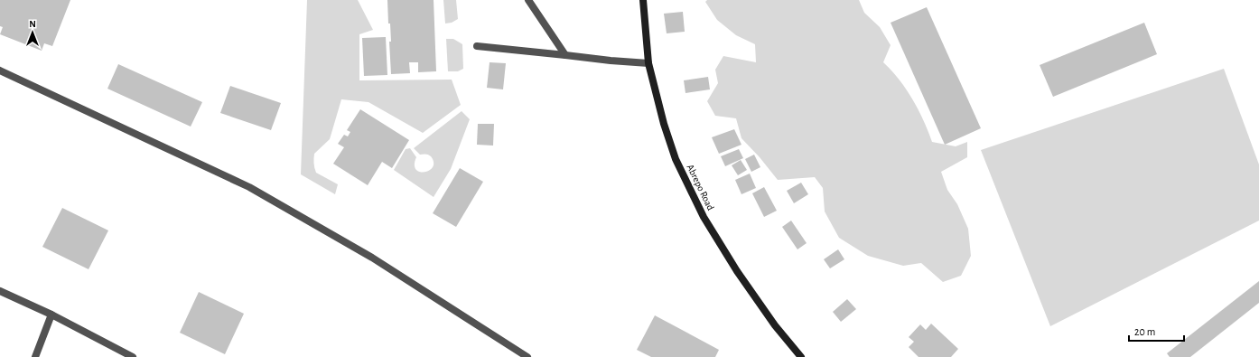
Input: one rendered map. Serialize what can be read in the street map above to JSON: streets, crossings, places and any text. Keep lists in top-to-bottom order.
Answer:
{
  "streets": {
    "main road": ["Abrepo Road"]
  },
  "scale_bar": "20 m",
  "north": "top"
}
